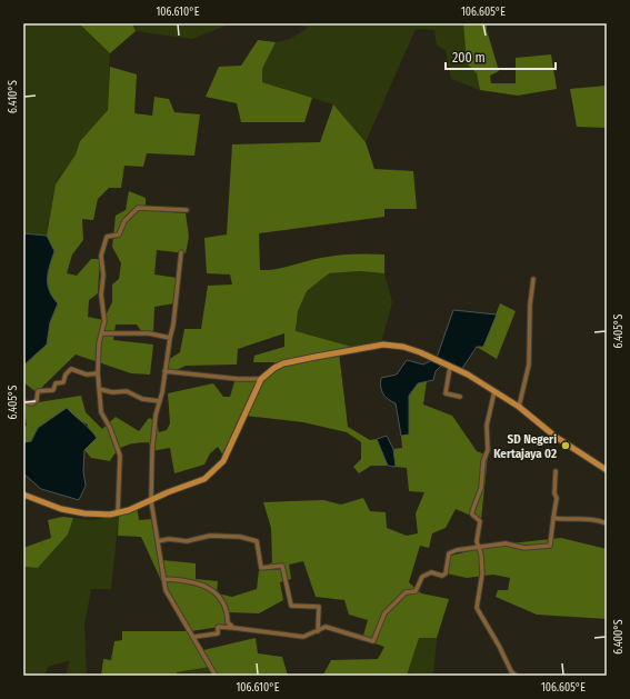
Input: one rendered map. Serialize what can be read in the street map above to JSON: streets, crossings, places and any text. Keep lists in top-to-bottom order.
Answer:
{
  "places": ["SD Negeri Kertajaya 02"],
  "scale_bar": "200 m",
  "coordinates": [
    "106.610°E",
    "106.605°E",
    "6.410°S",
    "6.405°S",
    "6.400°S"
  ]
}
